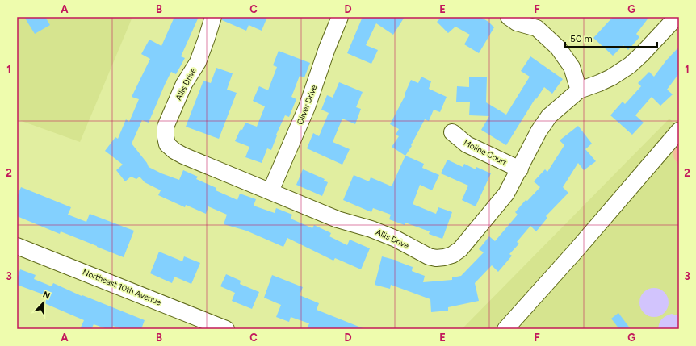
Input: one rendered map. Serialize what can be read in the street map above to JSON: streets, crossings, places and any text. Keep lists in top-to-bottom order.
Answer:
{
  "streets": {
    "street": [
      "Allis Drive",
      "Oliver Drive",
      "Moline Court",
      "Northeast 10th Avenue"
    ]
  },
  "crossings": [
    ["Allis Drive", "Oliver Drive"],
    ["Allis Drive", "Moline Court"]
  ],
  "scale_bar": "50 m",
  "north": "top",
  "grid": {
    "columns": [
      "A",
      "B",
      "C",
      "D",
      "E",
      "F",
      "G"
    ],
    "rows": ["1", "2", "3"]
  }
}
